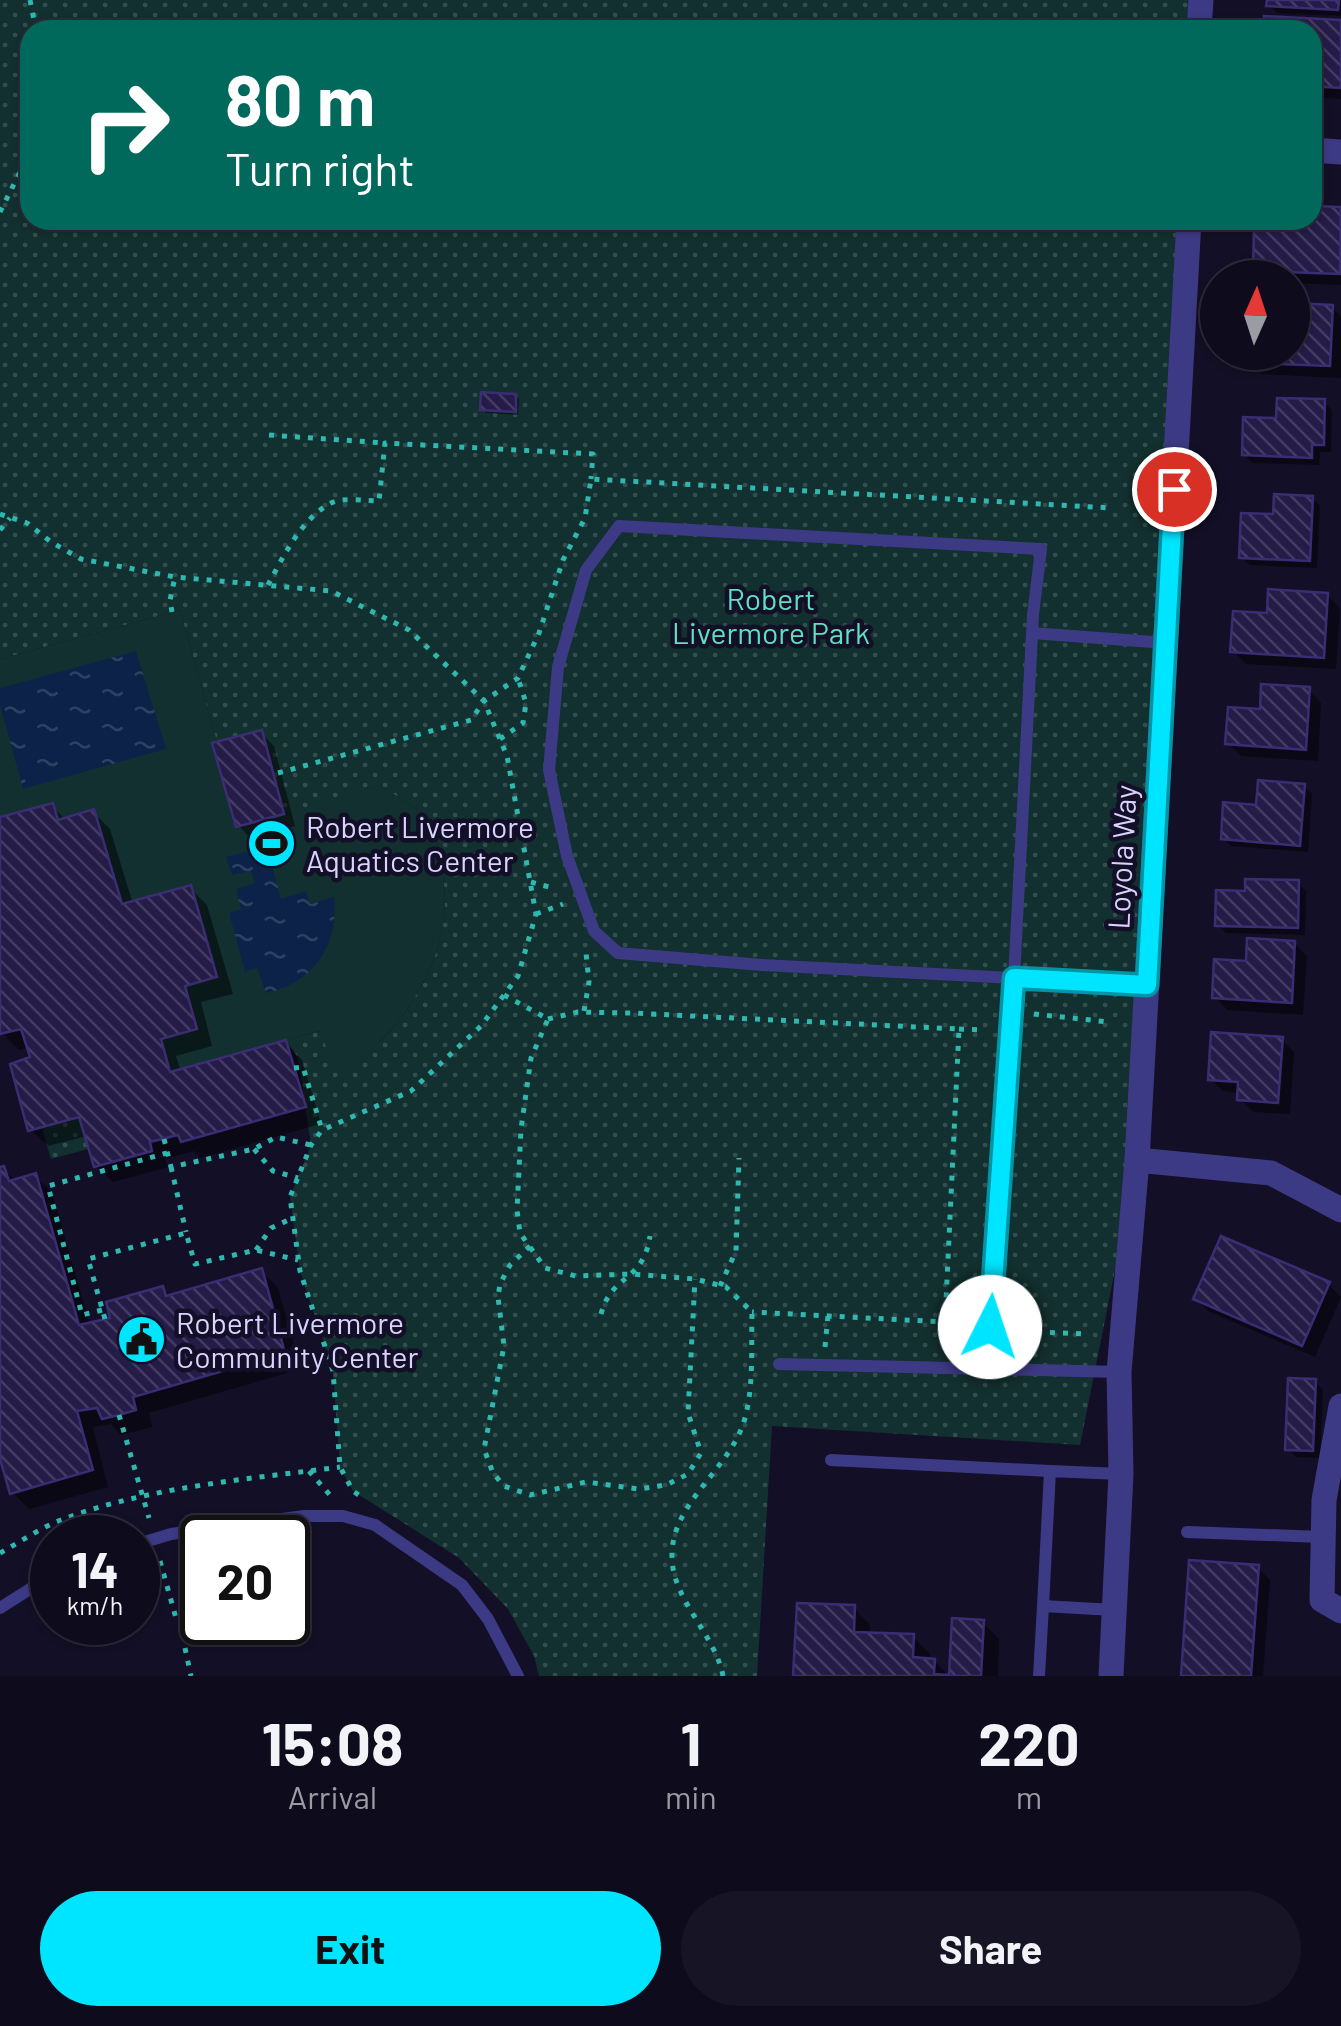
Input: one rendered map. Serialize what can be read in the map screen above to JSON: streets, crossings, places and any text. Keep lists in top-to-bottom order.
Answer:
{
  "streets": {
    "street": ["Loyola Way"]
  },
  "parks": ["Robert Livermore Park"],
  "places": {
    "sports": ["Robert Livermore Aquatics Center"],
    "public building": ["Robert Livermore Community Center"]
  },
  "north": "top",
  "page": {
    "turn": ["80 m", "Turn right"],
    "speed": "14 km/h",
    "limit": "20",
    "eta": [
      "15:08",
      "Arrival",
      "1",
      "min",
      "220",
      "m"
    ],
    "buttons": ["Exit", "Share"]
  }
}
